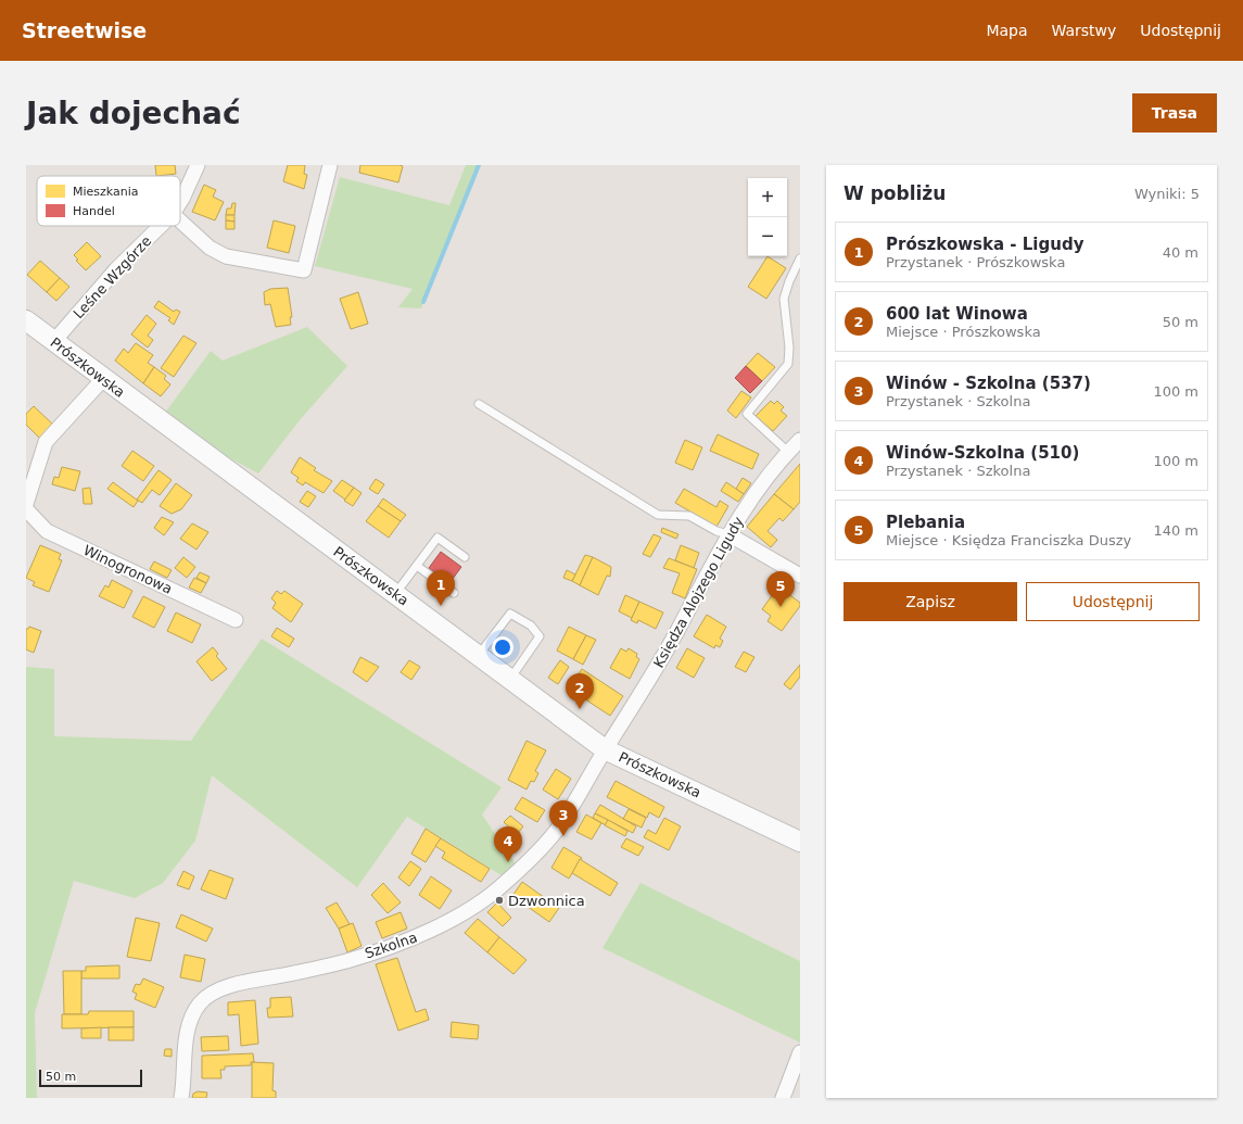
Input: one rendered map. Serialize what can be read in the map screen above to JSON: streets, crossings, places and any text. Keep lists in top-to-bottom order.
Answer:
{
  "streets": {
    "main road": ["Prószkowska"],
    "street": [
      "Leśne Wzgórze",
      "Winogronowa",
      "Księdza Alojzego Ligudy",
      "Szkolna"
    ]
  },
  "crossings": [
    ["Leśne Wzgórze", "Prószkowska"],
    ["Prószkowska", "Księdza Alojzego Ligudy"],
    ["Prószkowska", "Szkolna"],
    ["Księdza Alojzego Ligudy", "Szkolna"]
  ],
  "places": ["Dzwonnica"],
  "legend": ["Mieszkania", "Handel"],
  "scale_bar": "50 m",
  "page": {
    "header": "Streetwise",
    "nav": ["Mapa", "Warstwy", "Udostępnij"],
    "buttons": [
      "Trasa",
      ["Zapisz", "Udostępnij"]
    ],
    "title": "Jak dojechać",
    "heading": ["W pobliżu", "Wyniki: 5"],
    "map_buttons": ["+", "−"],
    "list": [
      {
        "mark": "1",
        "name": "Prószkowska - Ligudy",
        "note": "Przystanek · Prószkowska",
        "value": "40 m"
      },
      {
        "mark": "2",
        "name": "600 lat Winowa",
        "note": "Miejsce · Prószkowska",
        "value": "50 m"
      },
      {
        "mark": "3",
        "name": "Winów - Szkolna (537)",
        "note": "Przystanek · Szkolna",
        "value": "100 m"
      },
      {
        "mark": "4",
        "name": "Winów-Szkolna (510)",
        "note": "Przystanek · Szkolna",
        "value": "100 m"
      },
      {
        "mark": "5",
        "name": "Plebania",
        "note": "Miejsce · Księdza Franciszka Duszy",
        "value": "140 m"
      }
    ],
    "pins": [
      "1",
      "5",
      "2",
      "3",
      "4"
    ],
    "scale": "50 m"
  }
}
